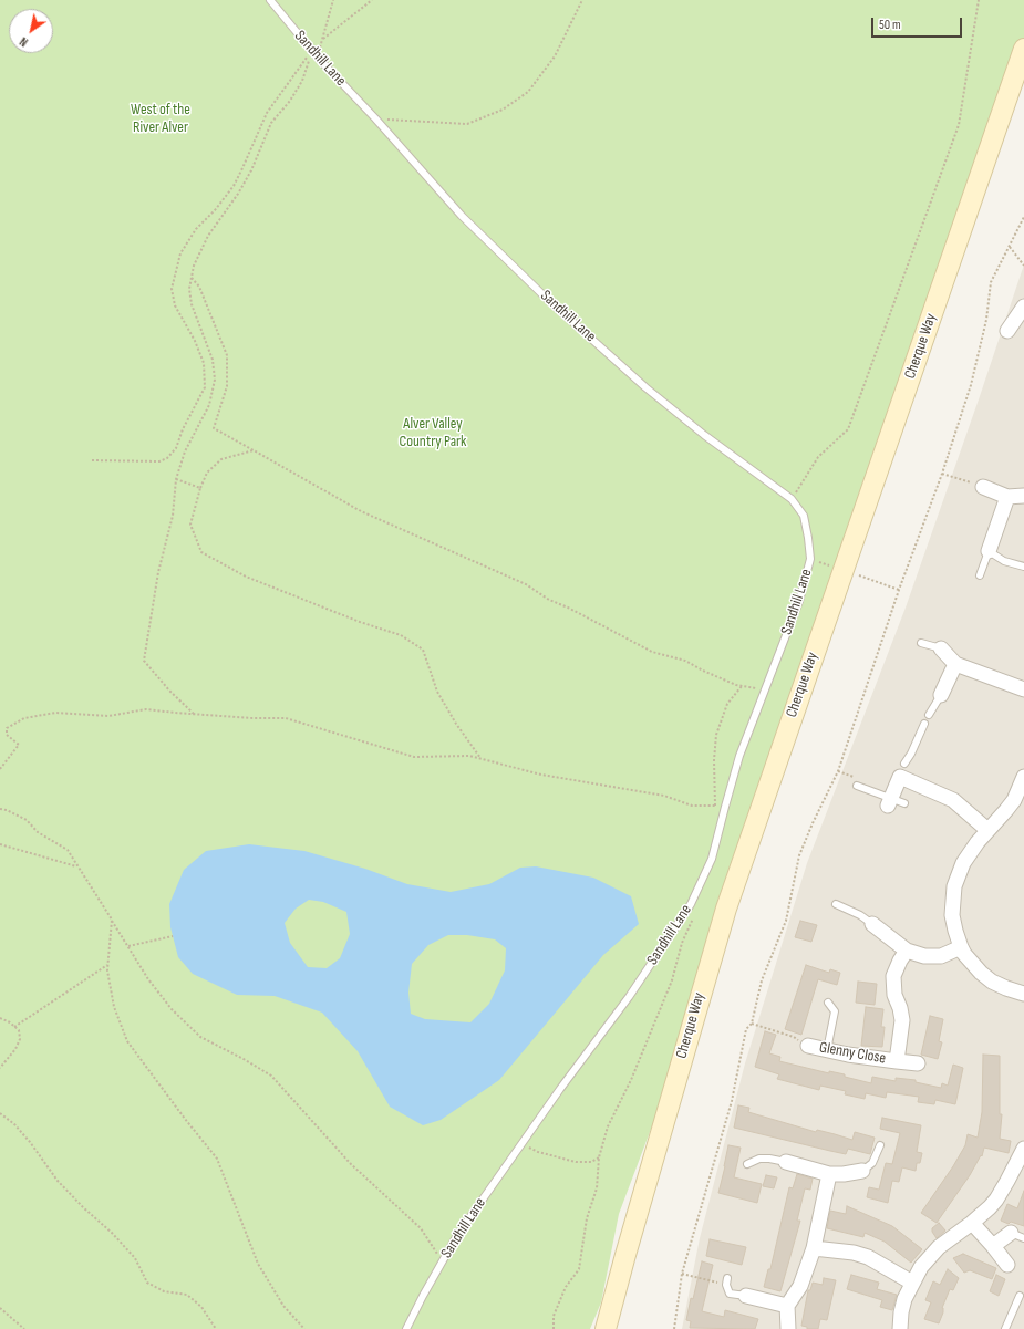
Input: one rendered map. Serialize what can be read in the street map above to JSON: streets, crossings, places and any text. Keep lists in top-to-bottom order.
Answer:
{
  "streets": {
    "street": ["Cherque Way", "Glenny Close"],
    "lane": ["Sandhill Lane"]
  },
  "parks": ["West of the River Alver", "Alver Valley Country Park"],
  "scale_bar": "50 m",
  "north": "bottom left"
}
